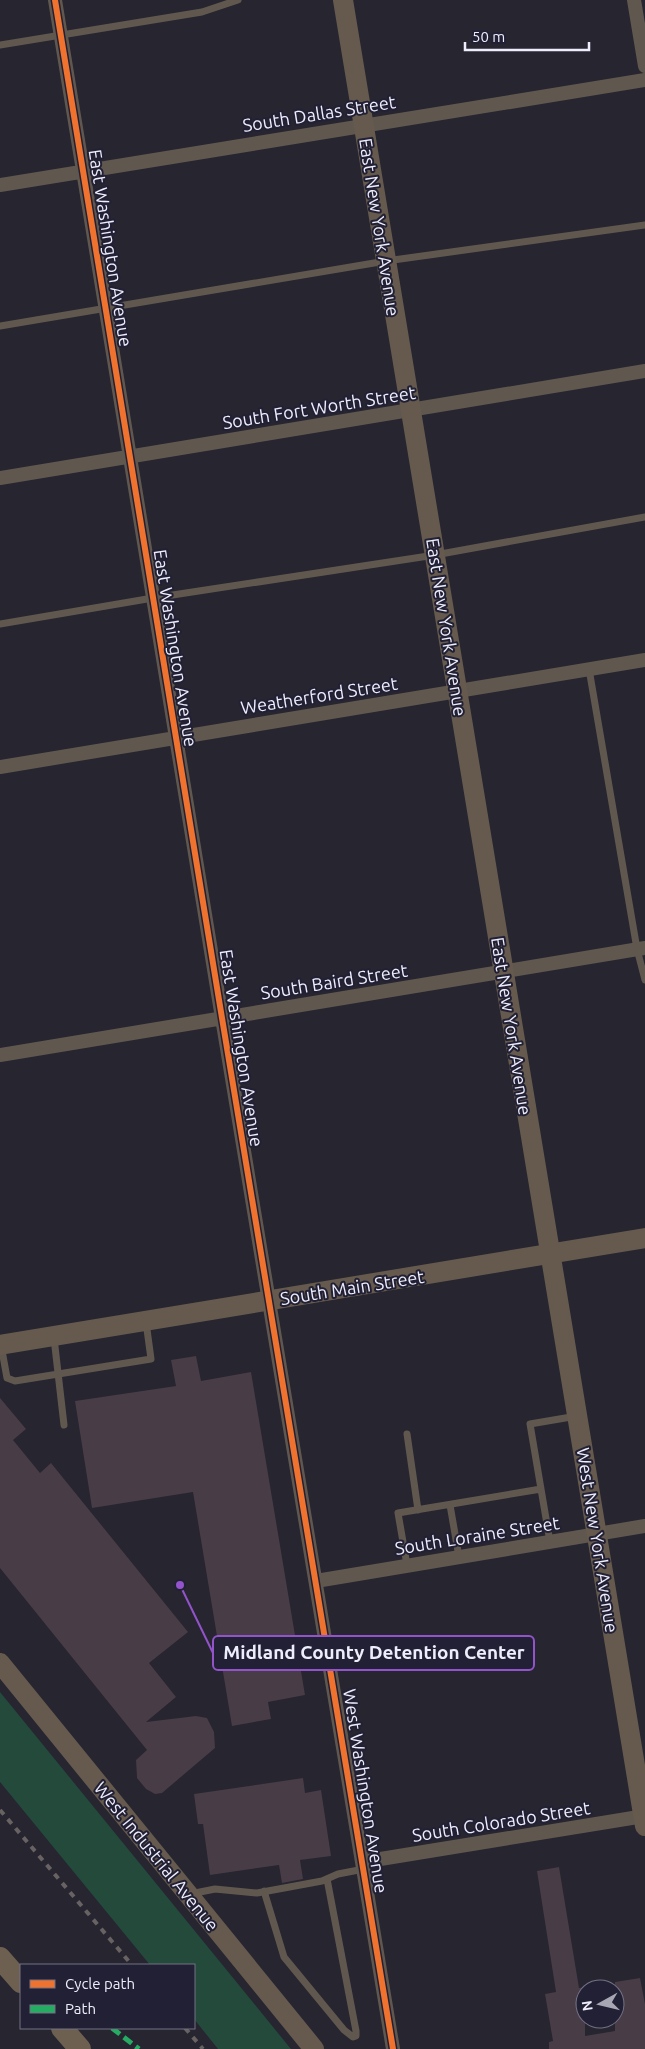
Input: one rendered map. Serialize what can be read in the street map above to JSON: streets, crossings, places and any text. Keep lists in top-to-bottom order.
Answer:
{
  "streets": {
    "street": [
      "South Dallas Street",
      "East New York Avenue",
      "East Washington Avenue",
      "South Fort Worth Street",
      "Weatherford Street",
      "South Baird Street",
      "South Main Street",
      "South Loraine Street",
      "West New York Avenue",
      "West Washington Avenue",
      "South Colorado Street",
      "West Industrial Avenue"
    ]
  },
  "crossings": [
    ["South Dallas Street", "East New York Avenue"],
    ["South Dallas Street", "East Washington Avenue"],
    ["East New York Avenue", "South Fort Worth Street"],
    ["East New York Avenue", "Weatherford Street"],
    ["East New York Avenue", "South Baird Street"],
    ["East New York Avenue", "South Main Street"],
    ["East New York Avenue", "West New York Avenue"],
    ["East Washington Avenue", "South Fort Worth Street"],
    ["East Washington Avenue", "Weatherford Street"],
    ["East Washington Avenue", "South Baird Street"],
    ["East Washington Avenue", "South Main Street"],
    ["East Washington Avenue", "West Washington Avenue"],
    ["South Main Street", "West New York Avenue"],
    ["South Main Street", "West Washington Avenue"],
    ["South Loraine Street", "West New York Avenue"],
    ["South Loraine Street", "West Washington Avenue"],
    ["West New York Avenue", "South Colorado Street"],
    ["West Washington Avenue", "South Colorado Street"]
  ],
  "places": ["Midland County Detention Center"],
  "legend": ["Cycle path", "Path"],
  "scale_bar": "50 m",
  "north": "left"
}
